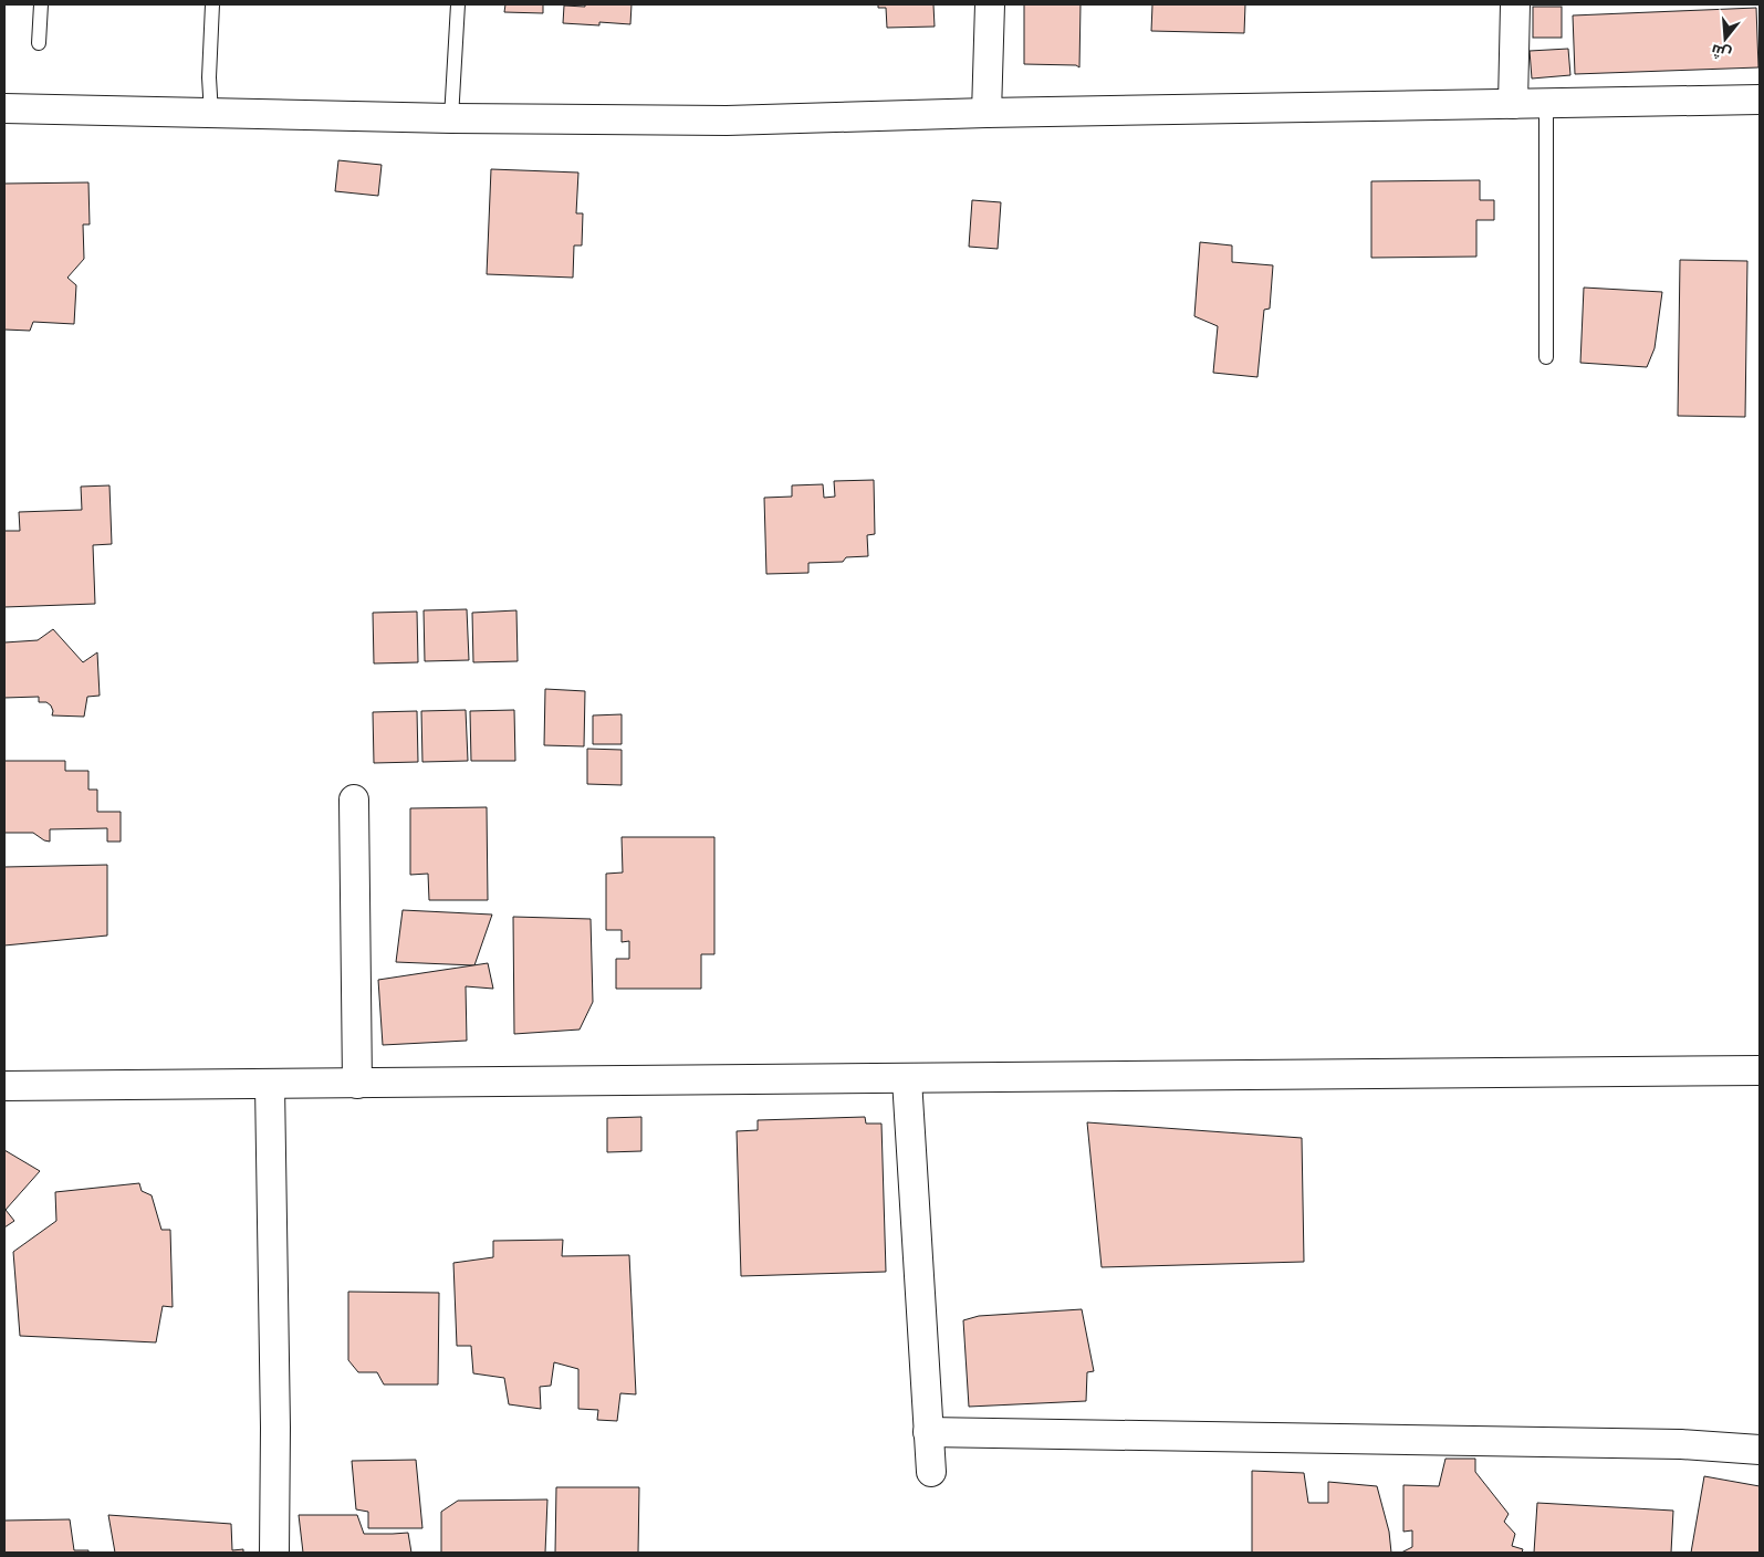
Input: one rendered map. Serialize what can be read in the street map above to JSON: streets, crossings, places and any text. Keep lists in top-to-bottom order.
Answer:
{
  "north": "bottom"
}
